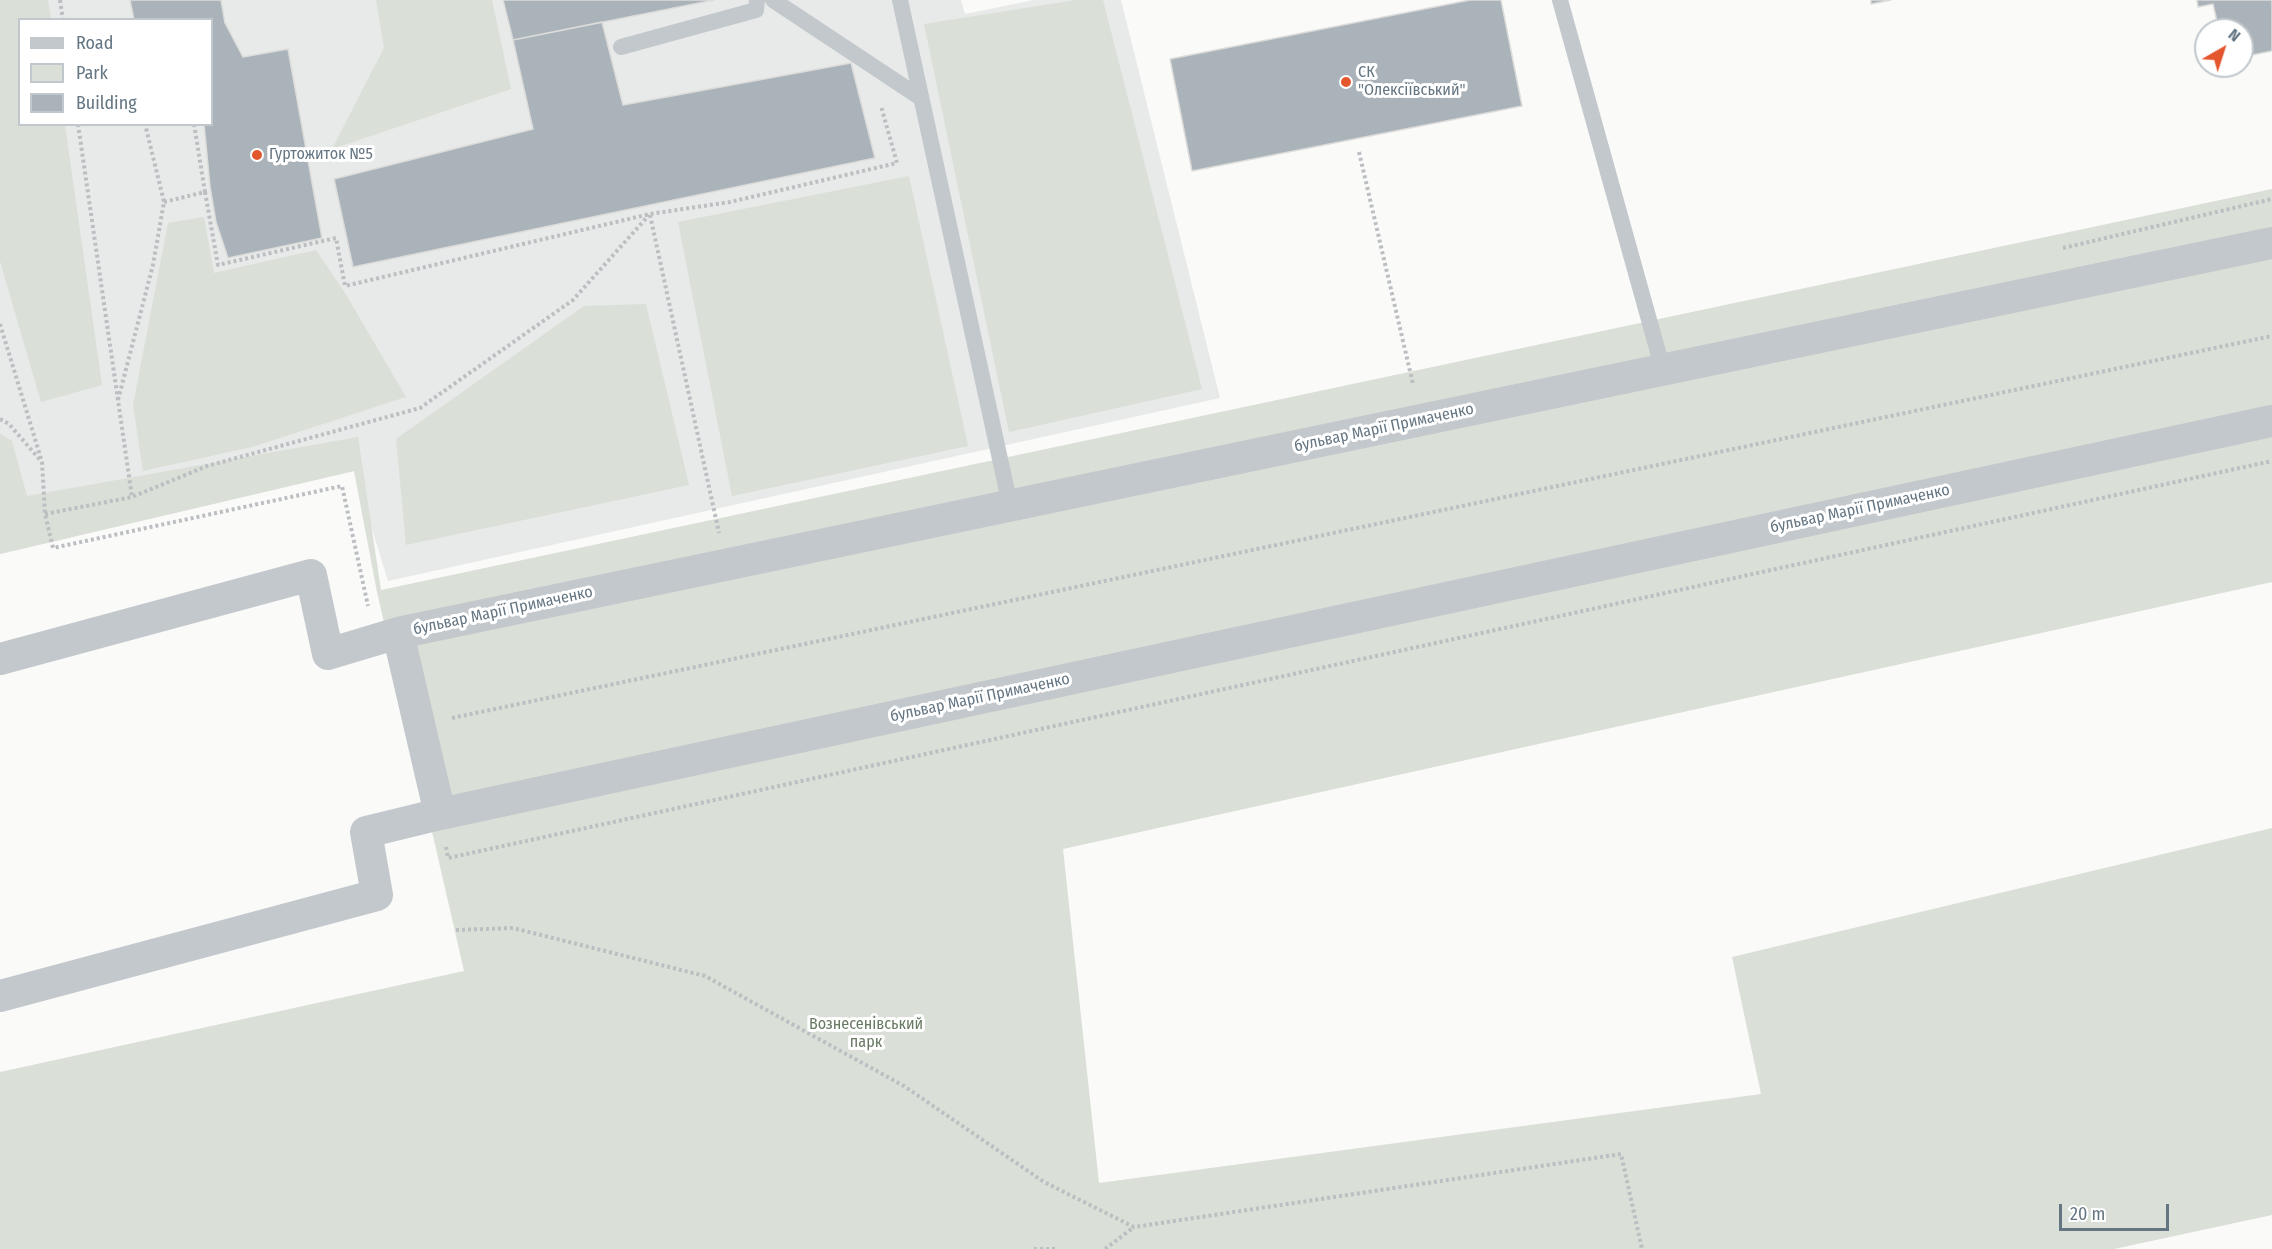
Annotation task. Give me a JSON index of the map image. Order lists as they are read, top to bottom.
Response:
{
  "streets": {
    "street": ["бульвар Марії Примаченко"]
  },
  "parks": ["Вознесенівський парк"],
  "places": ["СК \"Олексіївський\"", "Гуртожиток №5"],
  "legend": ["Road", "Park", "Building"],
  "scale_bar": "20 m",
  "north": "top right"
}
